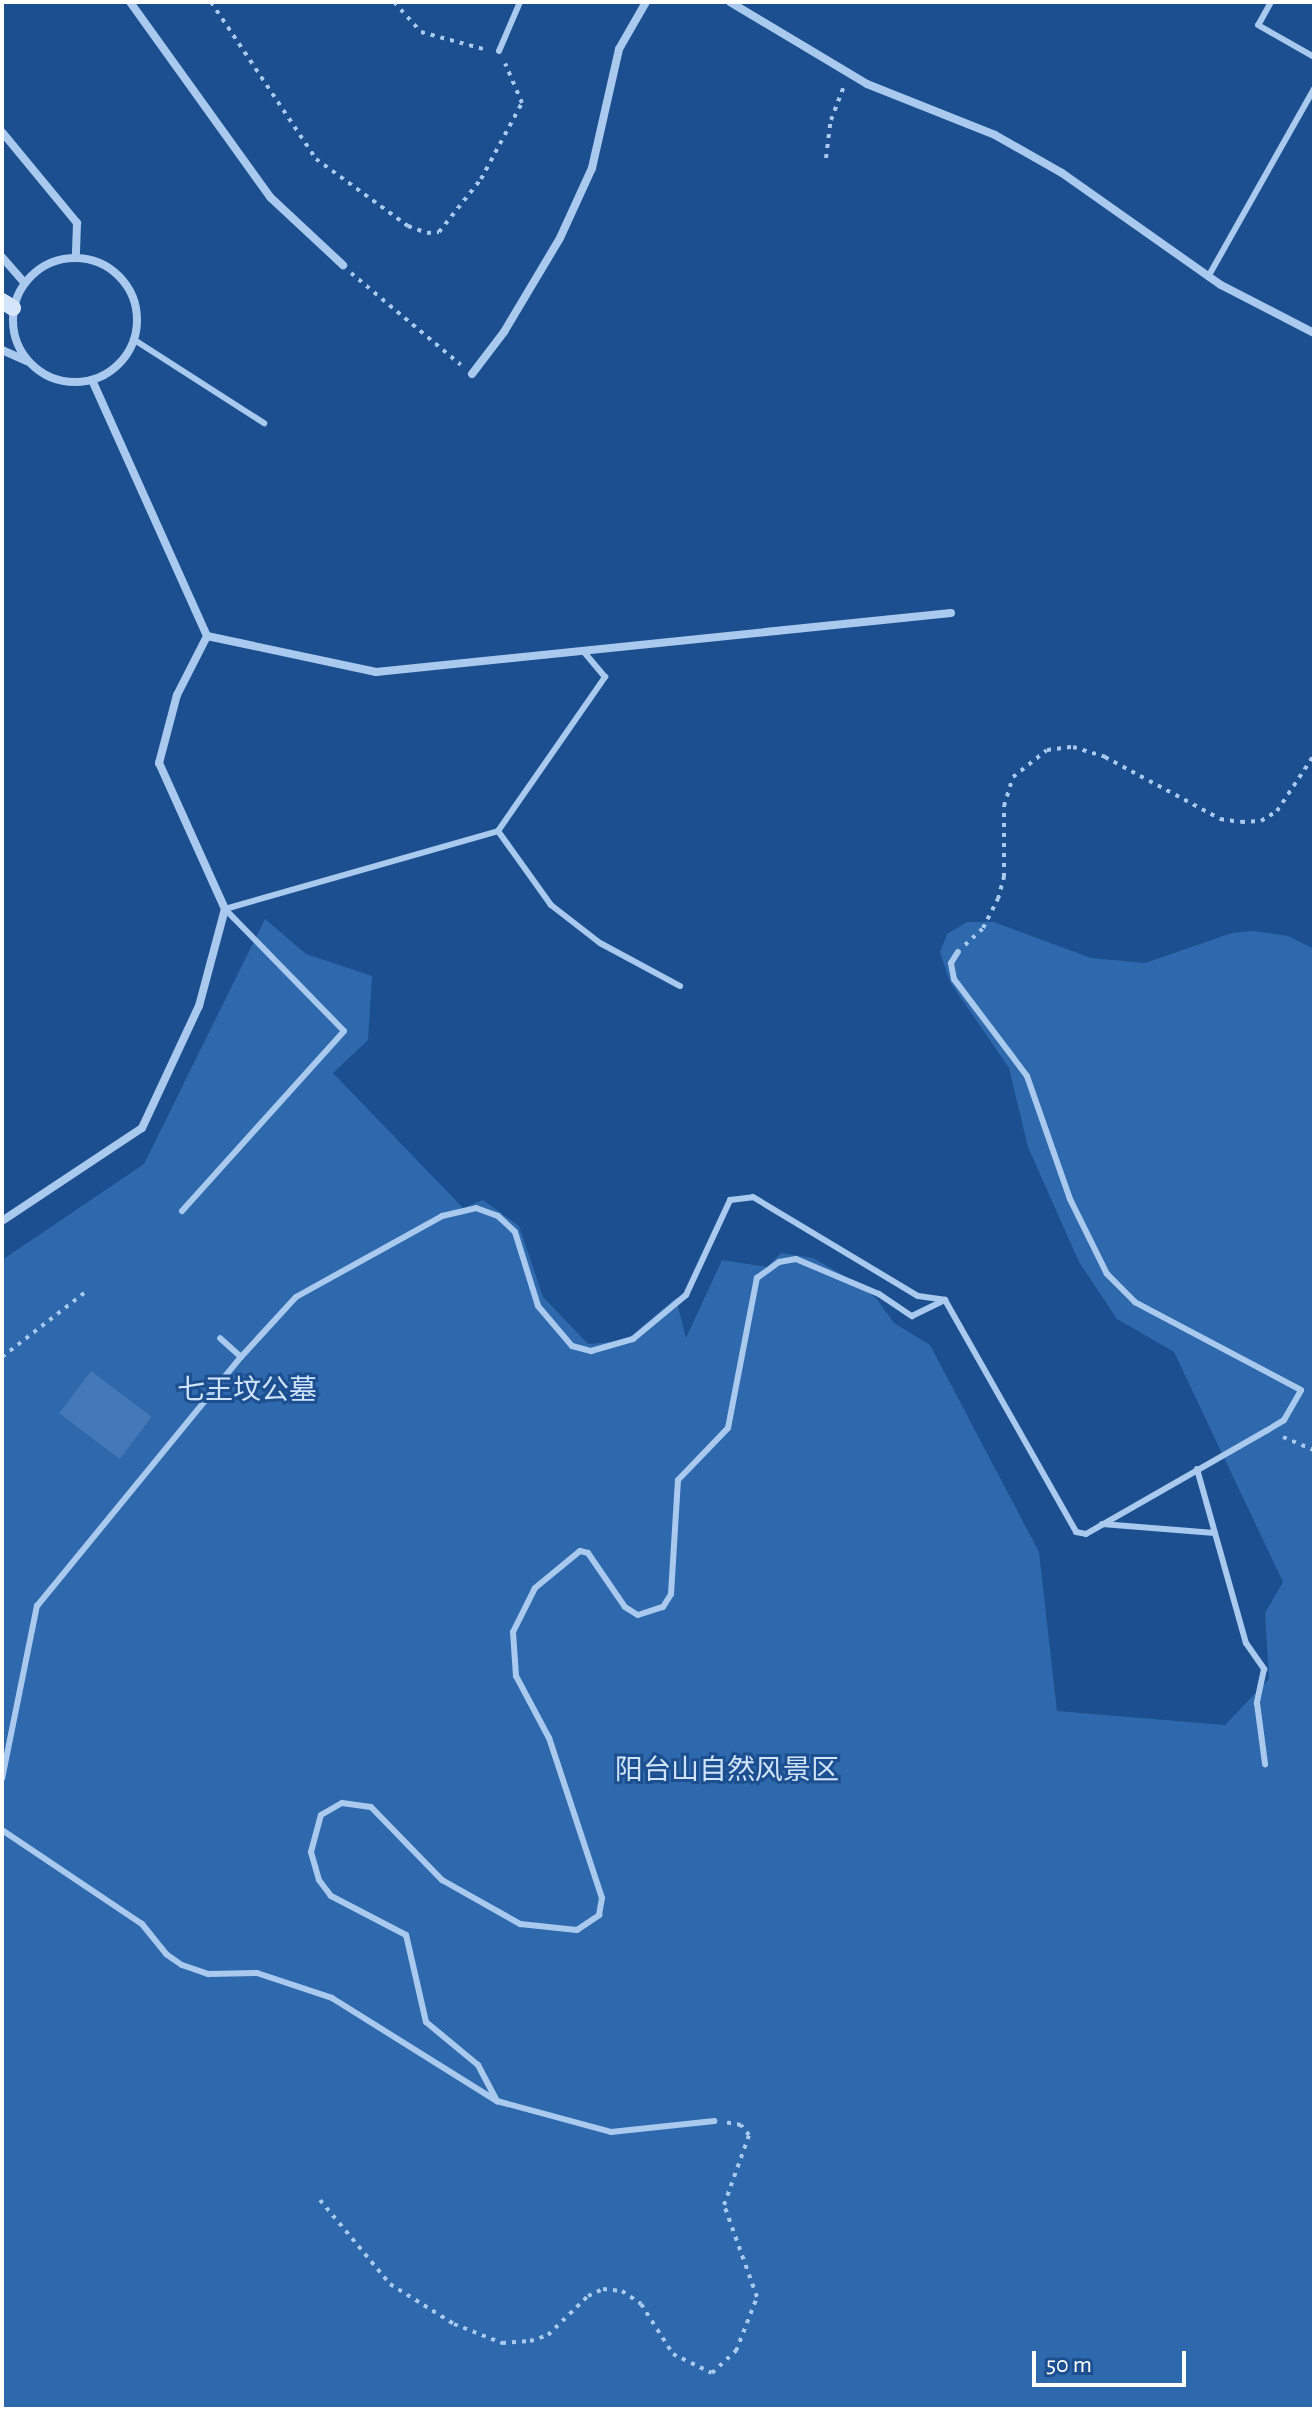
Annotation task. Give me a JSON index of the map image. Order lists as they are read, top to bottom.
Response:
{
  "parks": ["七王坟公墓", "阳台山自然风景区"],
  "scale_bar": "50 m"
}
